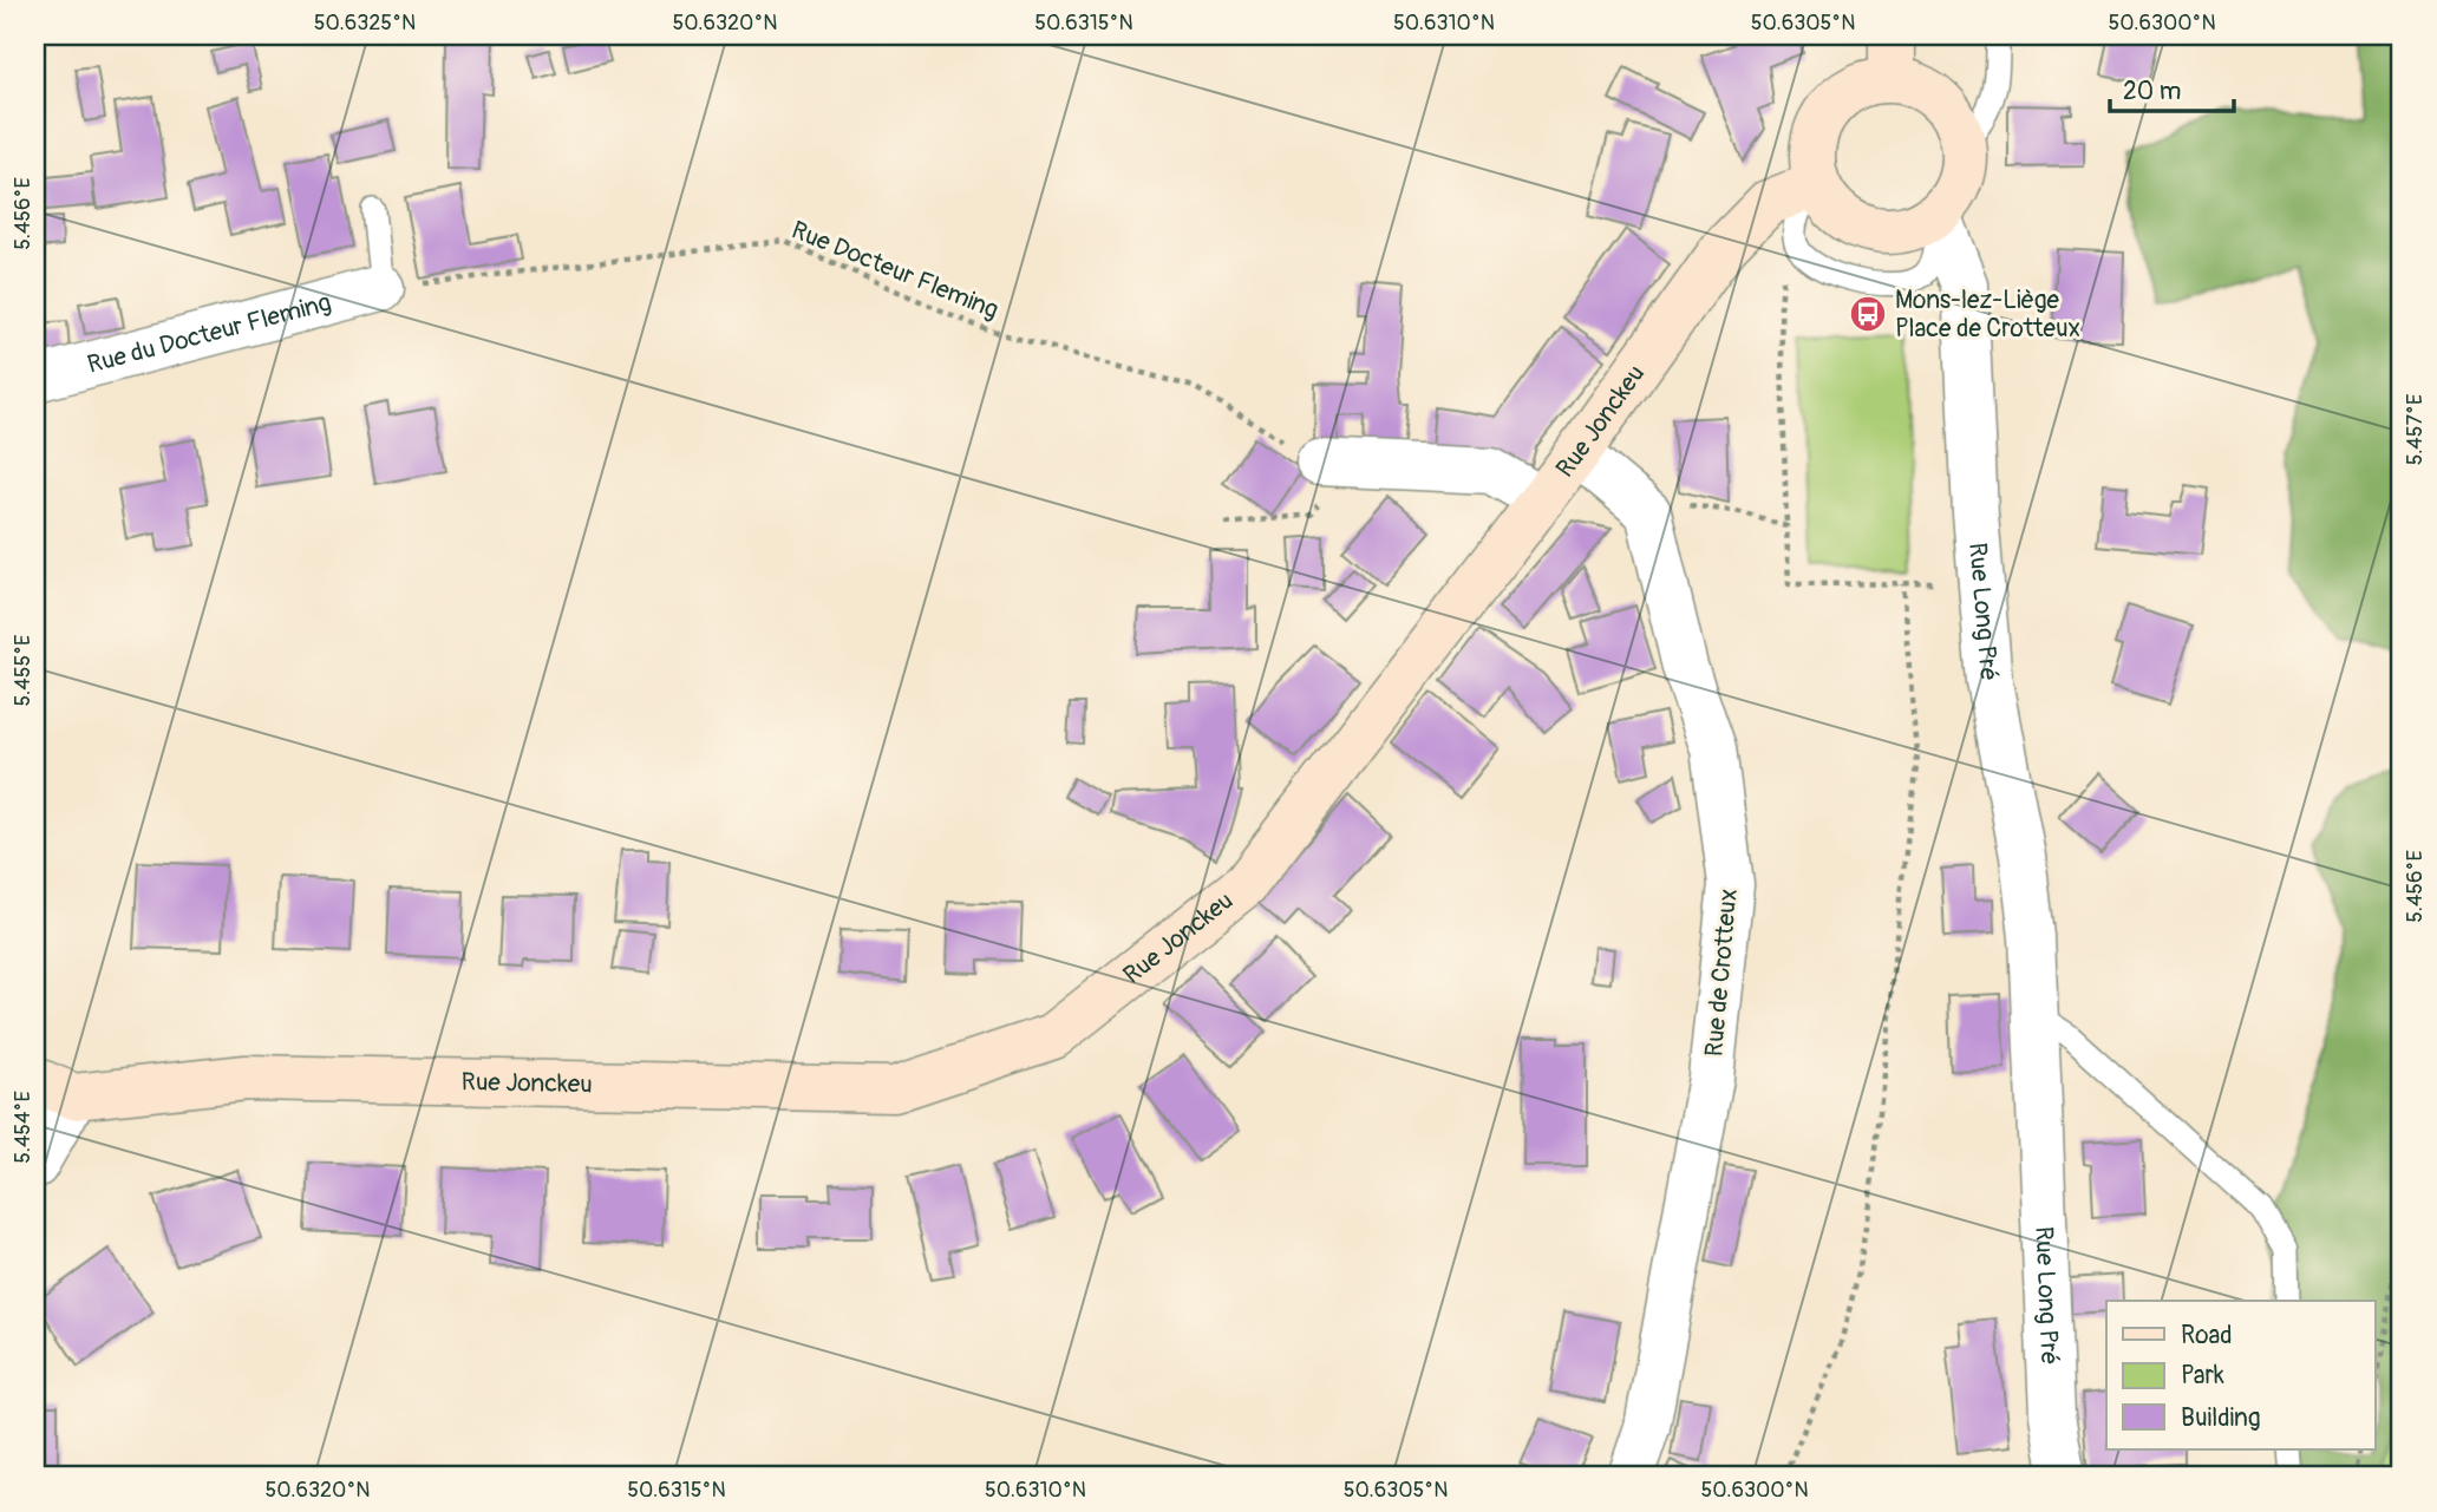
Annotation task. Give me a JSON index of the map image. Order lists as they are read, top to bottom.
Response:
{
  "streets": {
    "street": [
      "Rue du Docteur Fleming",
      "Rue Jonckeu",
      "Rue Long Pré",
      "Rue de Crotteux"
    ],
    "path": ["Rue Docteur Fleming"]
  },
  "crossings": [
    ["Rue Docteur Fleming", "Rue du Docteur Fleming"],
    ["Rue Jonckeu", "Rue Long Pré"]
  ],
  "places": {
    "bus stop": ["Mons-lez-Liège Place de Crotteux"]
  },
  "legend": ["Road", "Park", "Building"],
  "scale_bar": "20 m",
  "coordinates": [
    "50.6325°N",
    "50.6320°N",
    "50.6315°N",
    "50.6310°N",
    "50.6305°N",
    "50.6300°N",
    "5.456°E",
    "5.457°E",
    "5.455°E",
    "5.454°E"
  ]
}
